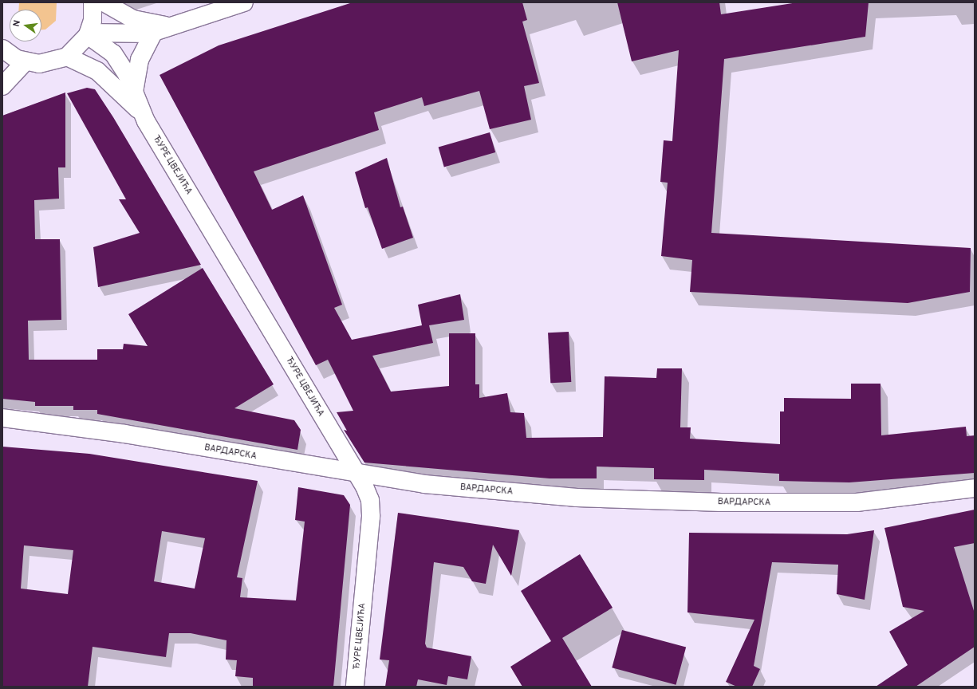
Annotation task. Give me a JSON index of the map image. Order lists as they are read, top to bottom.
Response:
{
  "streets": {
    "street": ["ЂУРЕ ЦВЕЈИЋА", "ВАРДАРСКА"]
  },
  "crossings": [
    ["ЂУРЕ ЦВЕЈИЋА", "ВАРДАРСКА"]
  ],
  "north": "left"
}
